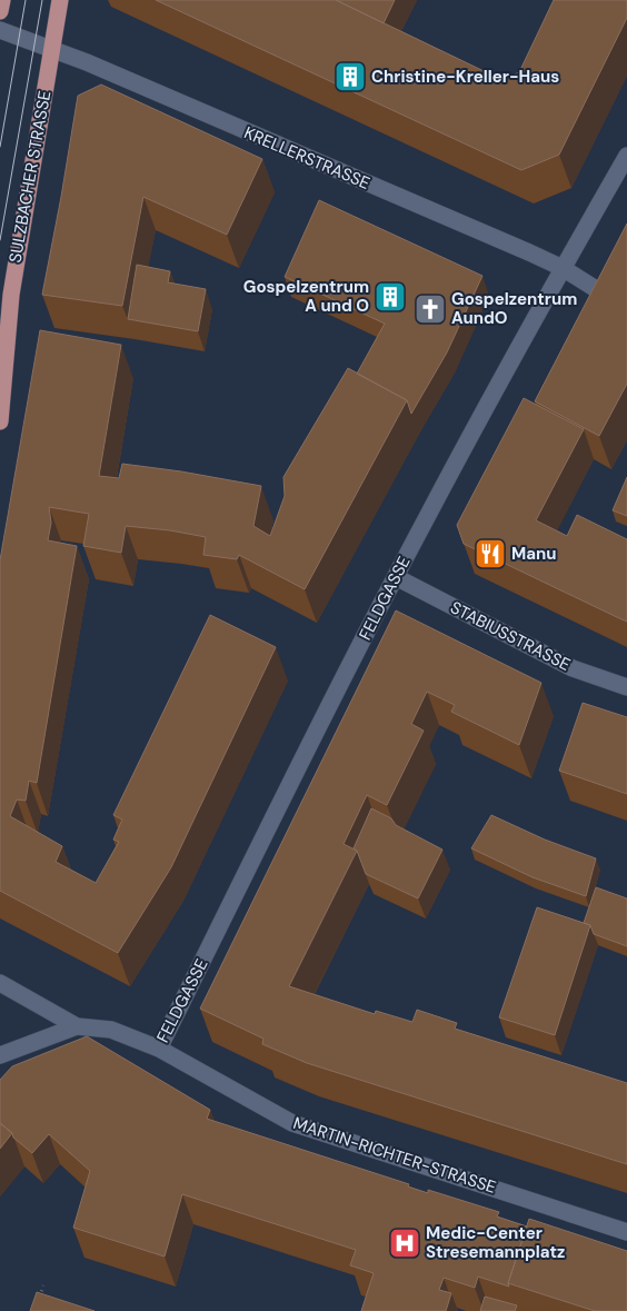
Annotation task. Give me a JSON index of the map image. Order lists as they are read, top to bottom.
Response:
{
  "streets": {
    "main road": ["SULZBACHER STRASSE"],
    "street": [
      "KRELLERSTRASSE",
      "FELDGASSE",
      "STABIUSSTRASSE",
      "MARTIN-RICHTER-STRASSE"
    ]
  },
  "crossings": [
    ["KRELLERSTRASSE", "SULZBACHER STRASSE"],
    ["KRELLERSTRASSE", "FELDGASSE"],
    ["FELDGASSE", "STABIUSSTRASSE"],
    ["FELDGASSE", "MARTIN-RICHTER-STRASSE"]
  ],
  "places": {
    "building": ["Christine-Kreller-Haus", "Gospelzentrum A und O"],
    "church": ["Gospelzentrum AundO"],
    "restaurant": ["Manu"],
    "hospital": ["Medic-Center Stresemannplatz"]
  }
}
